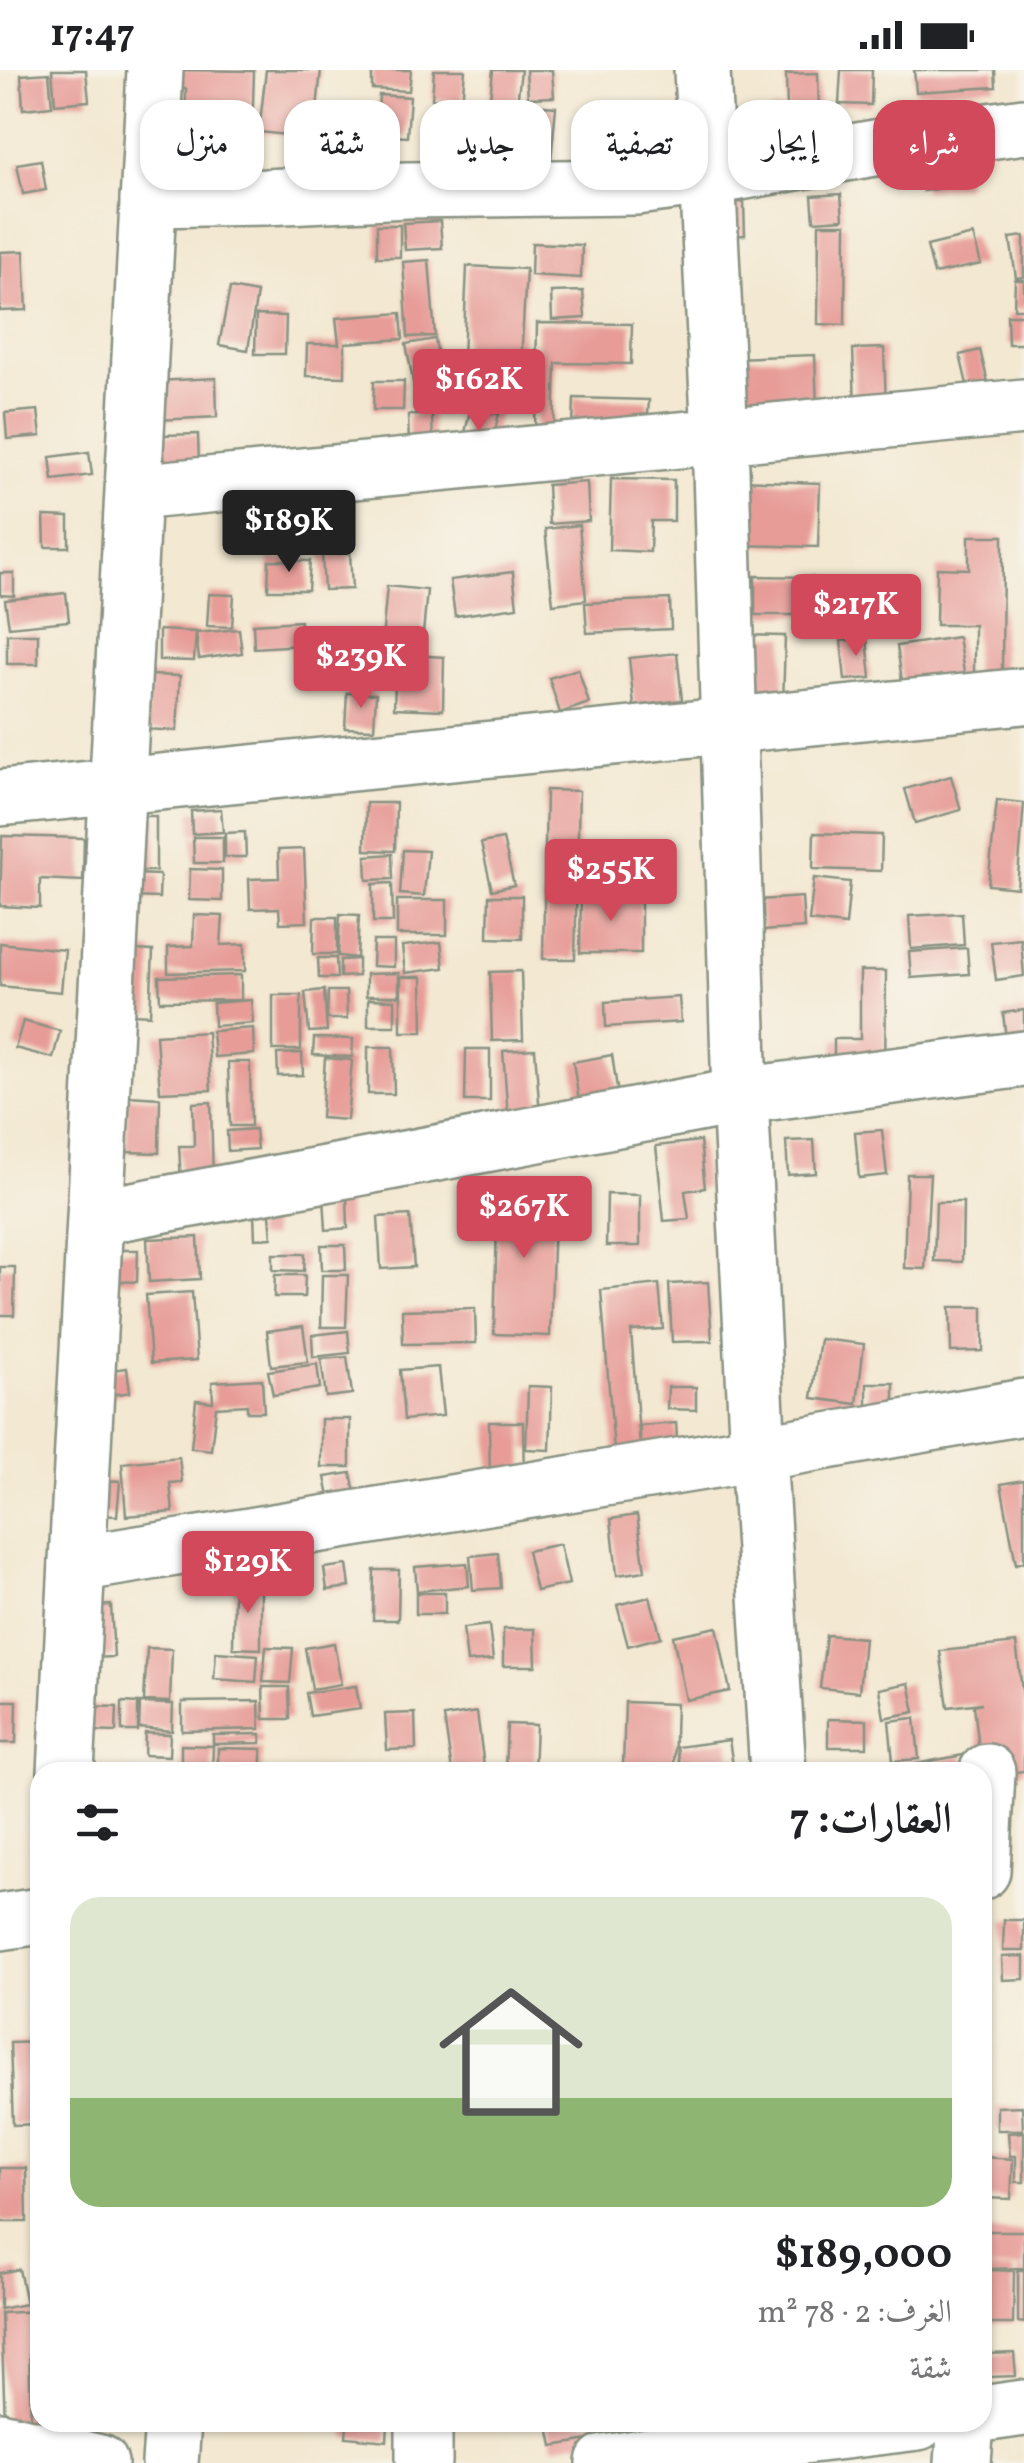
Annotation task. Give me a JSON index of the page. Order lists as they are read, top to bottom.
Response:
{
  "page": {
    "status": "17:47",
    "chip": [
      "شراء",
      "إيجار",
      "تصفية",
      "جديد",
      "شقة",
      "منزل"
    ],
    "price": [
      "$162K",
      "$189K",
      "$217K",
      "$239K",
      "$255K",
      "$267K",
      "$129K"
    ],
    "heading": "العقارات: 7",
    "list": [
      {
        "name": "$189,000",
        "note": "الغرف: 2 · 78 m² · شقة"
      }
    ]
  }
}
